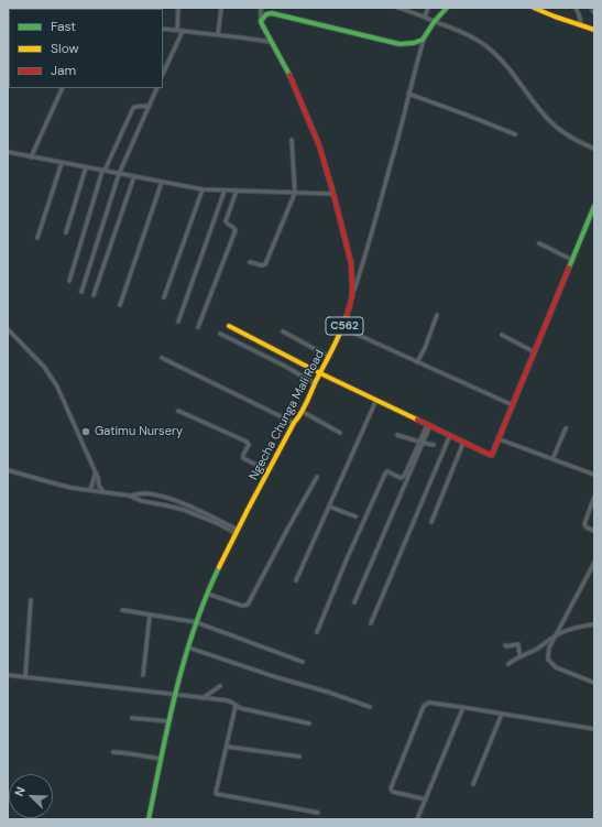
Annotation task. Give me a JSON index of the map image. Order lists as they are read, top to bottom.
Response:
{
  "streets": {
    "main road": ["C562", "Ngecha Chunga Mali Road"]
  },
  "places": ["Gatimu Nursery"],
  "legend": ["Fast", "Slow", "Jam"],
  "north": "top left"
}
